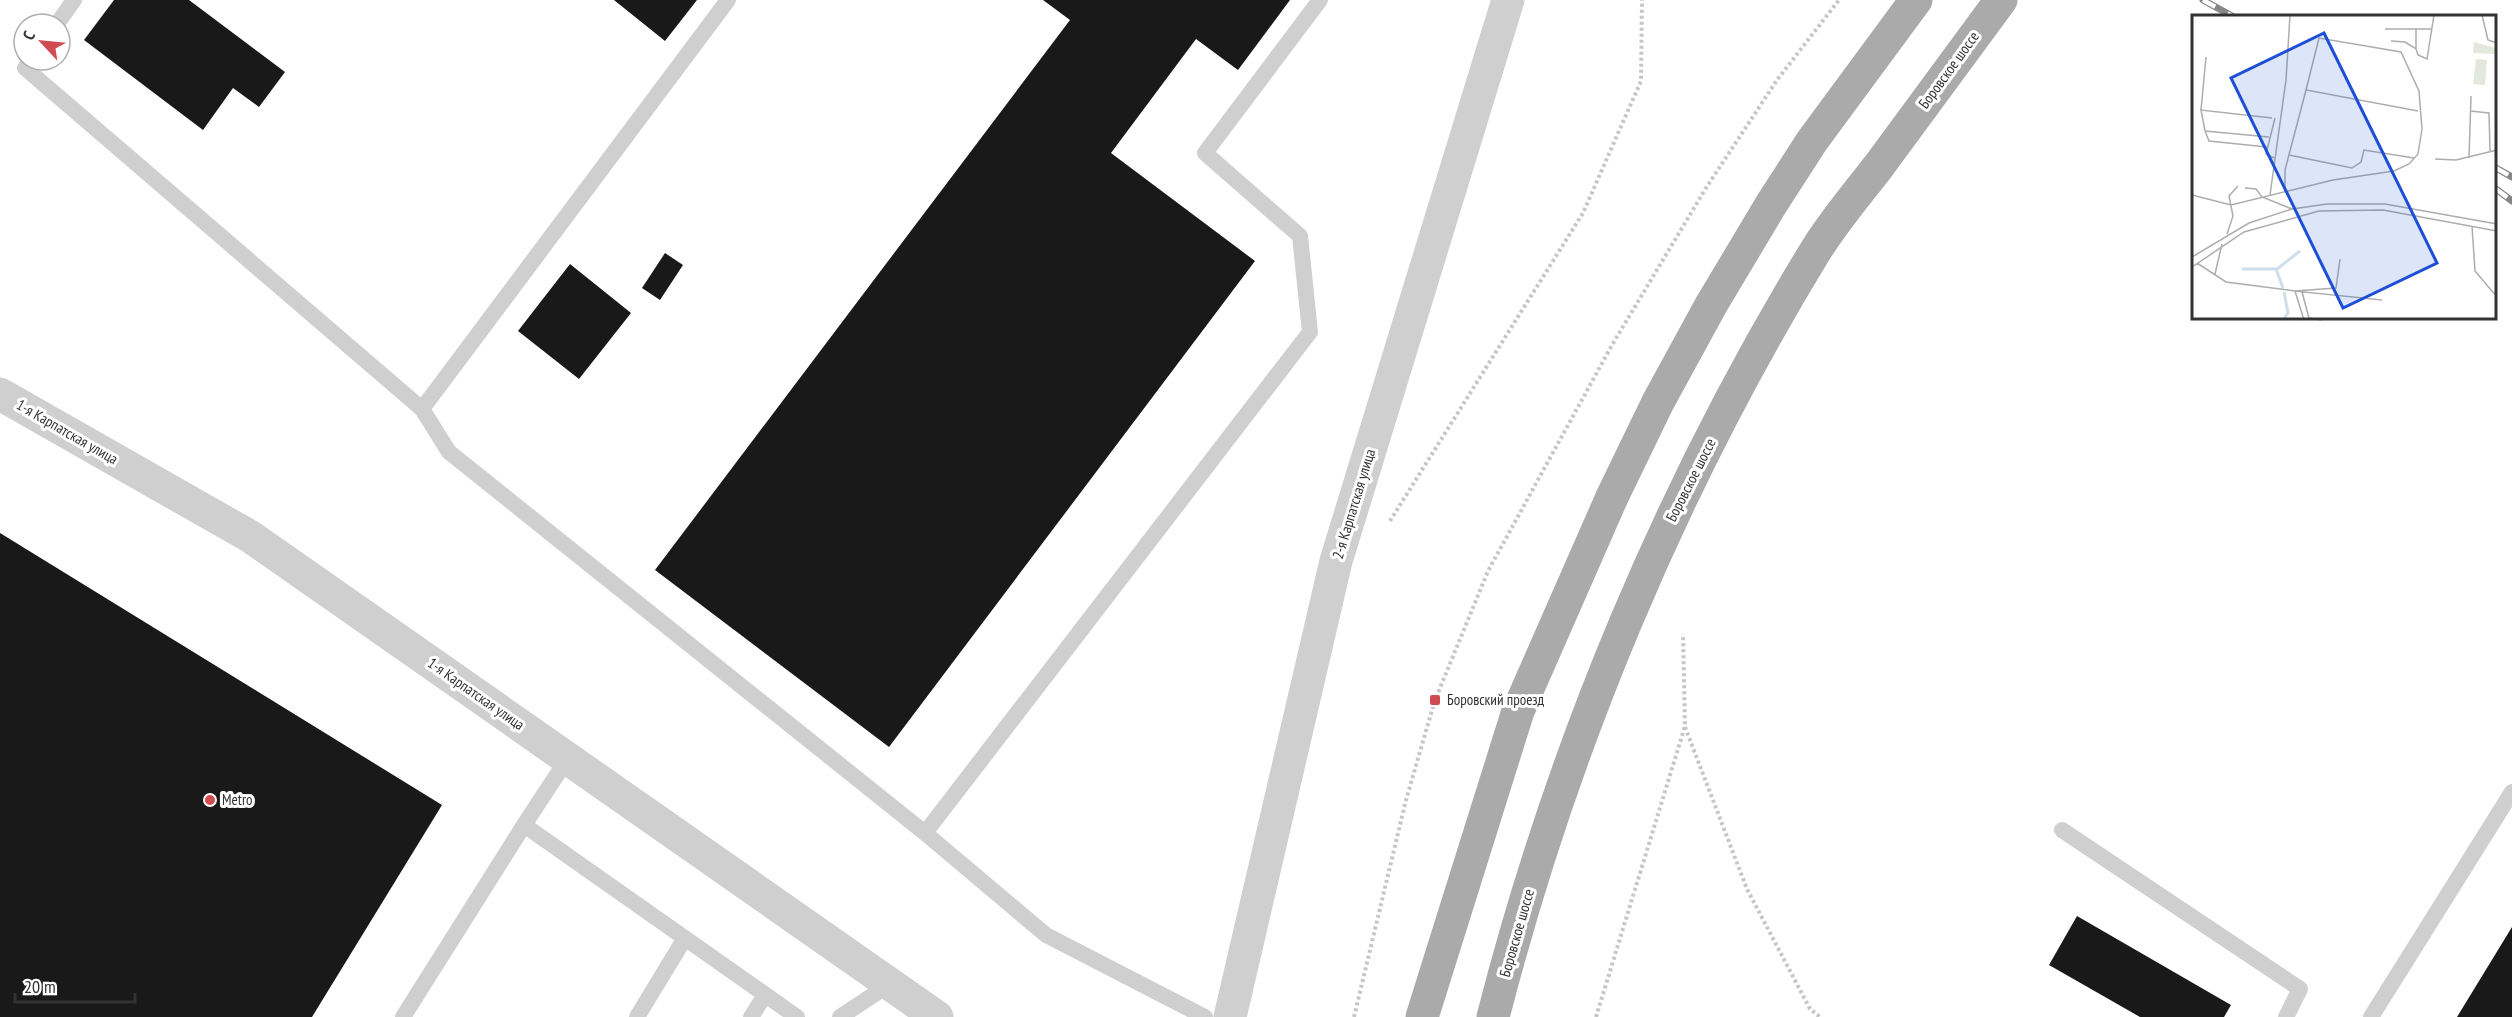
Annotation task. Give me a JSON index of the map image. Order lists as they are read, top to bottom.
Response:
{
  "streets": {
    "main road": ["Боровское шоссе"],
    "street": ["1-я Карпатская улица", "2-я Карпатская улица"]
  },
  "places": {
    "transit": ["Боровский проезд"],
    "other": ["Metro"]
  },
  "scale_bar": "20 m",
  "north": "top left"
}
